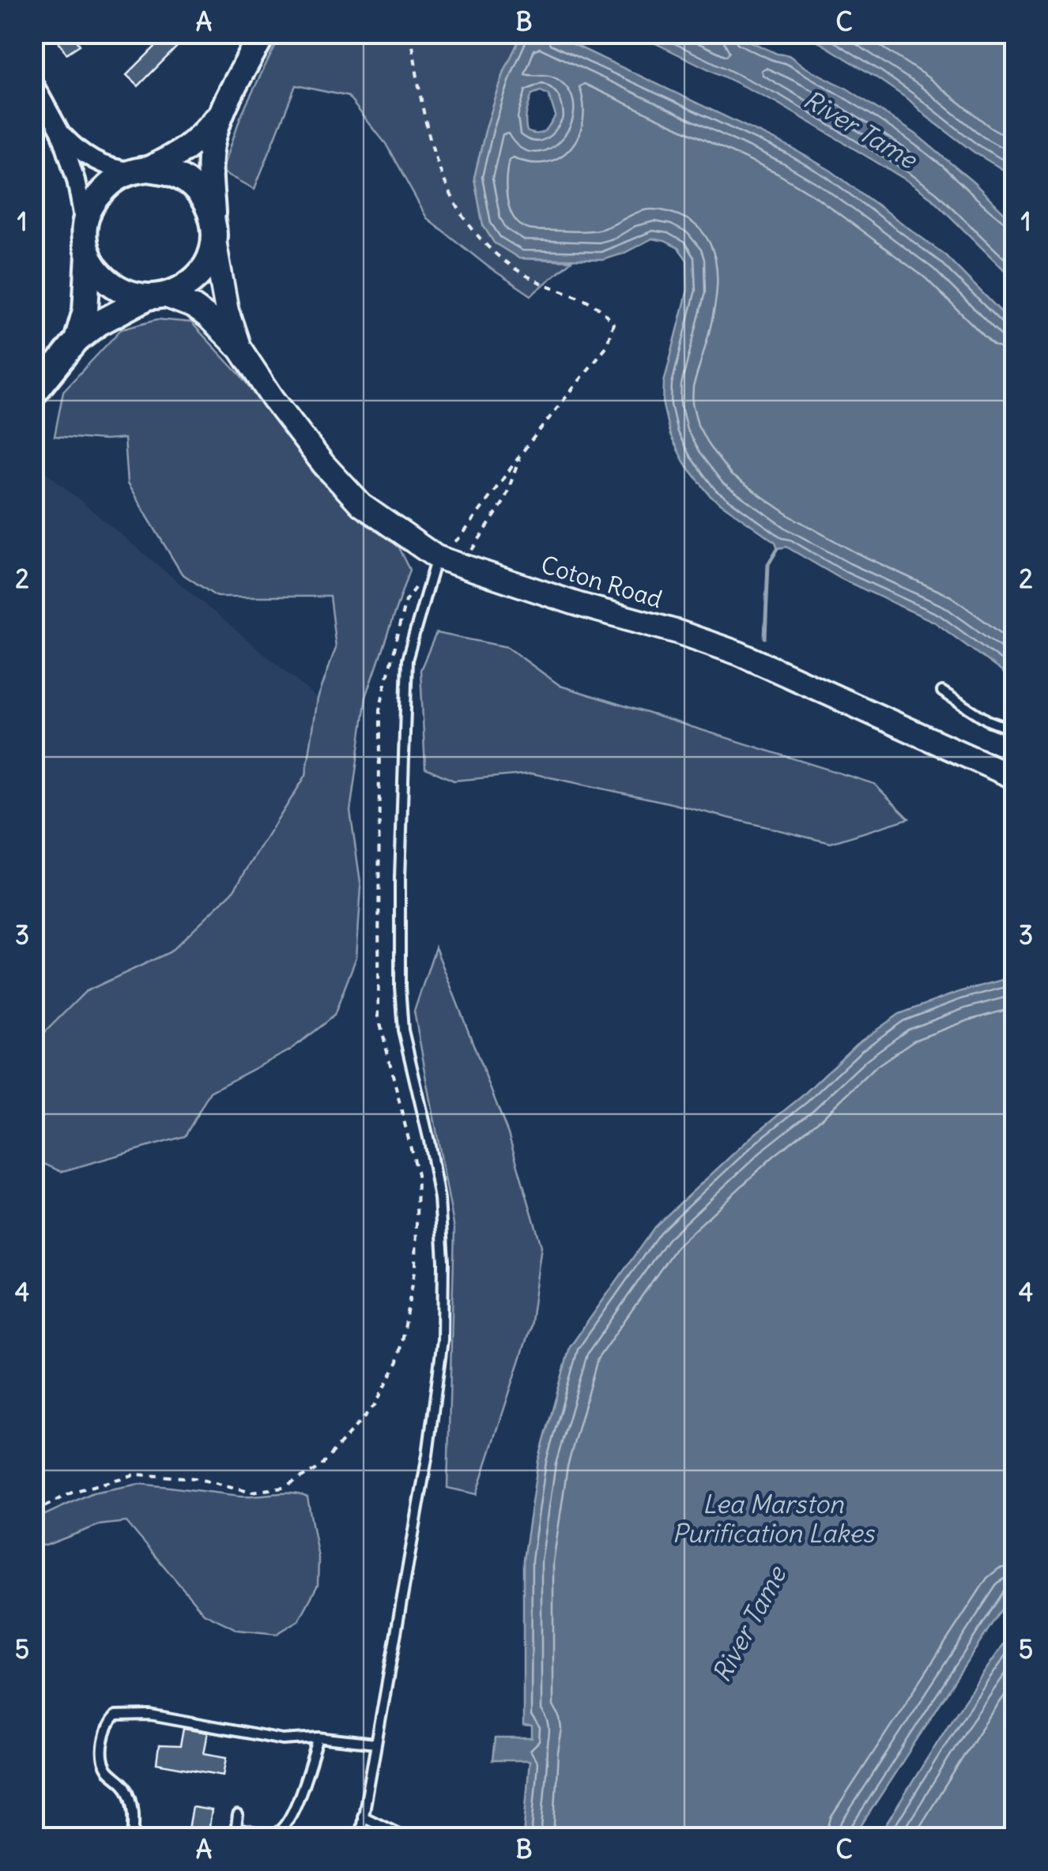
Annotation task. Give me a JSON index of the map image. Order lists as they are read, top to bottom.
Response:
{
  "streets": {
    "street": ["Coton Road"]
  },
  "water": ["River Tame", "Lea Marston Purification Lakes"],
  "grid": {
    "columns": ["A", "B", "C"],
    "rows": [
      "1",
      "2",
      "3",
      "4",
      "5"
    ]
  }
}
